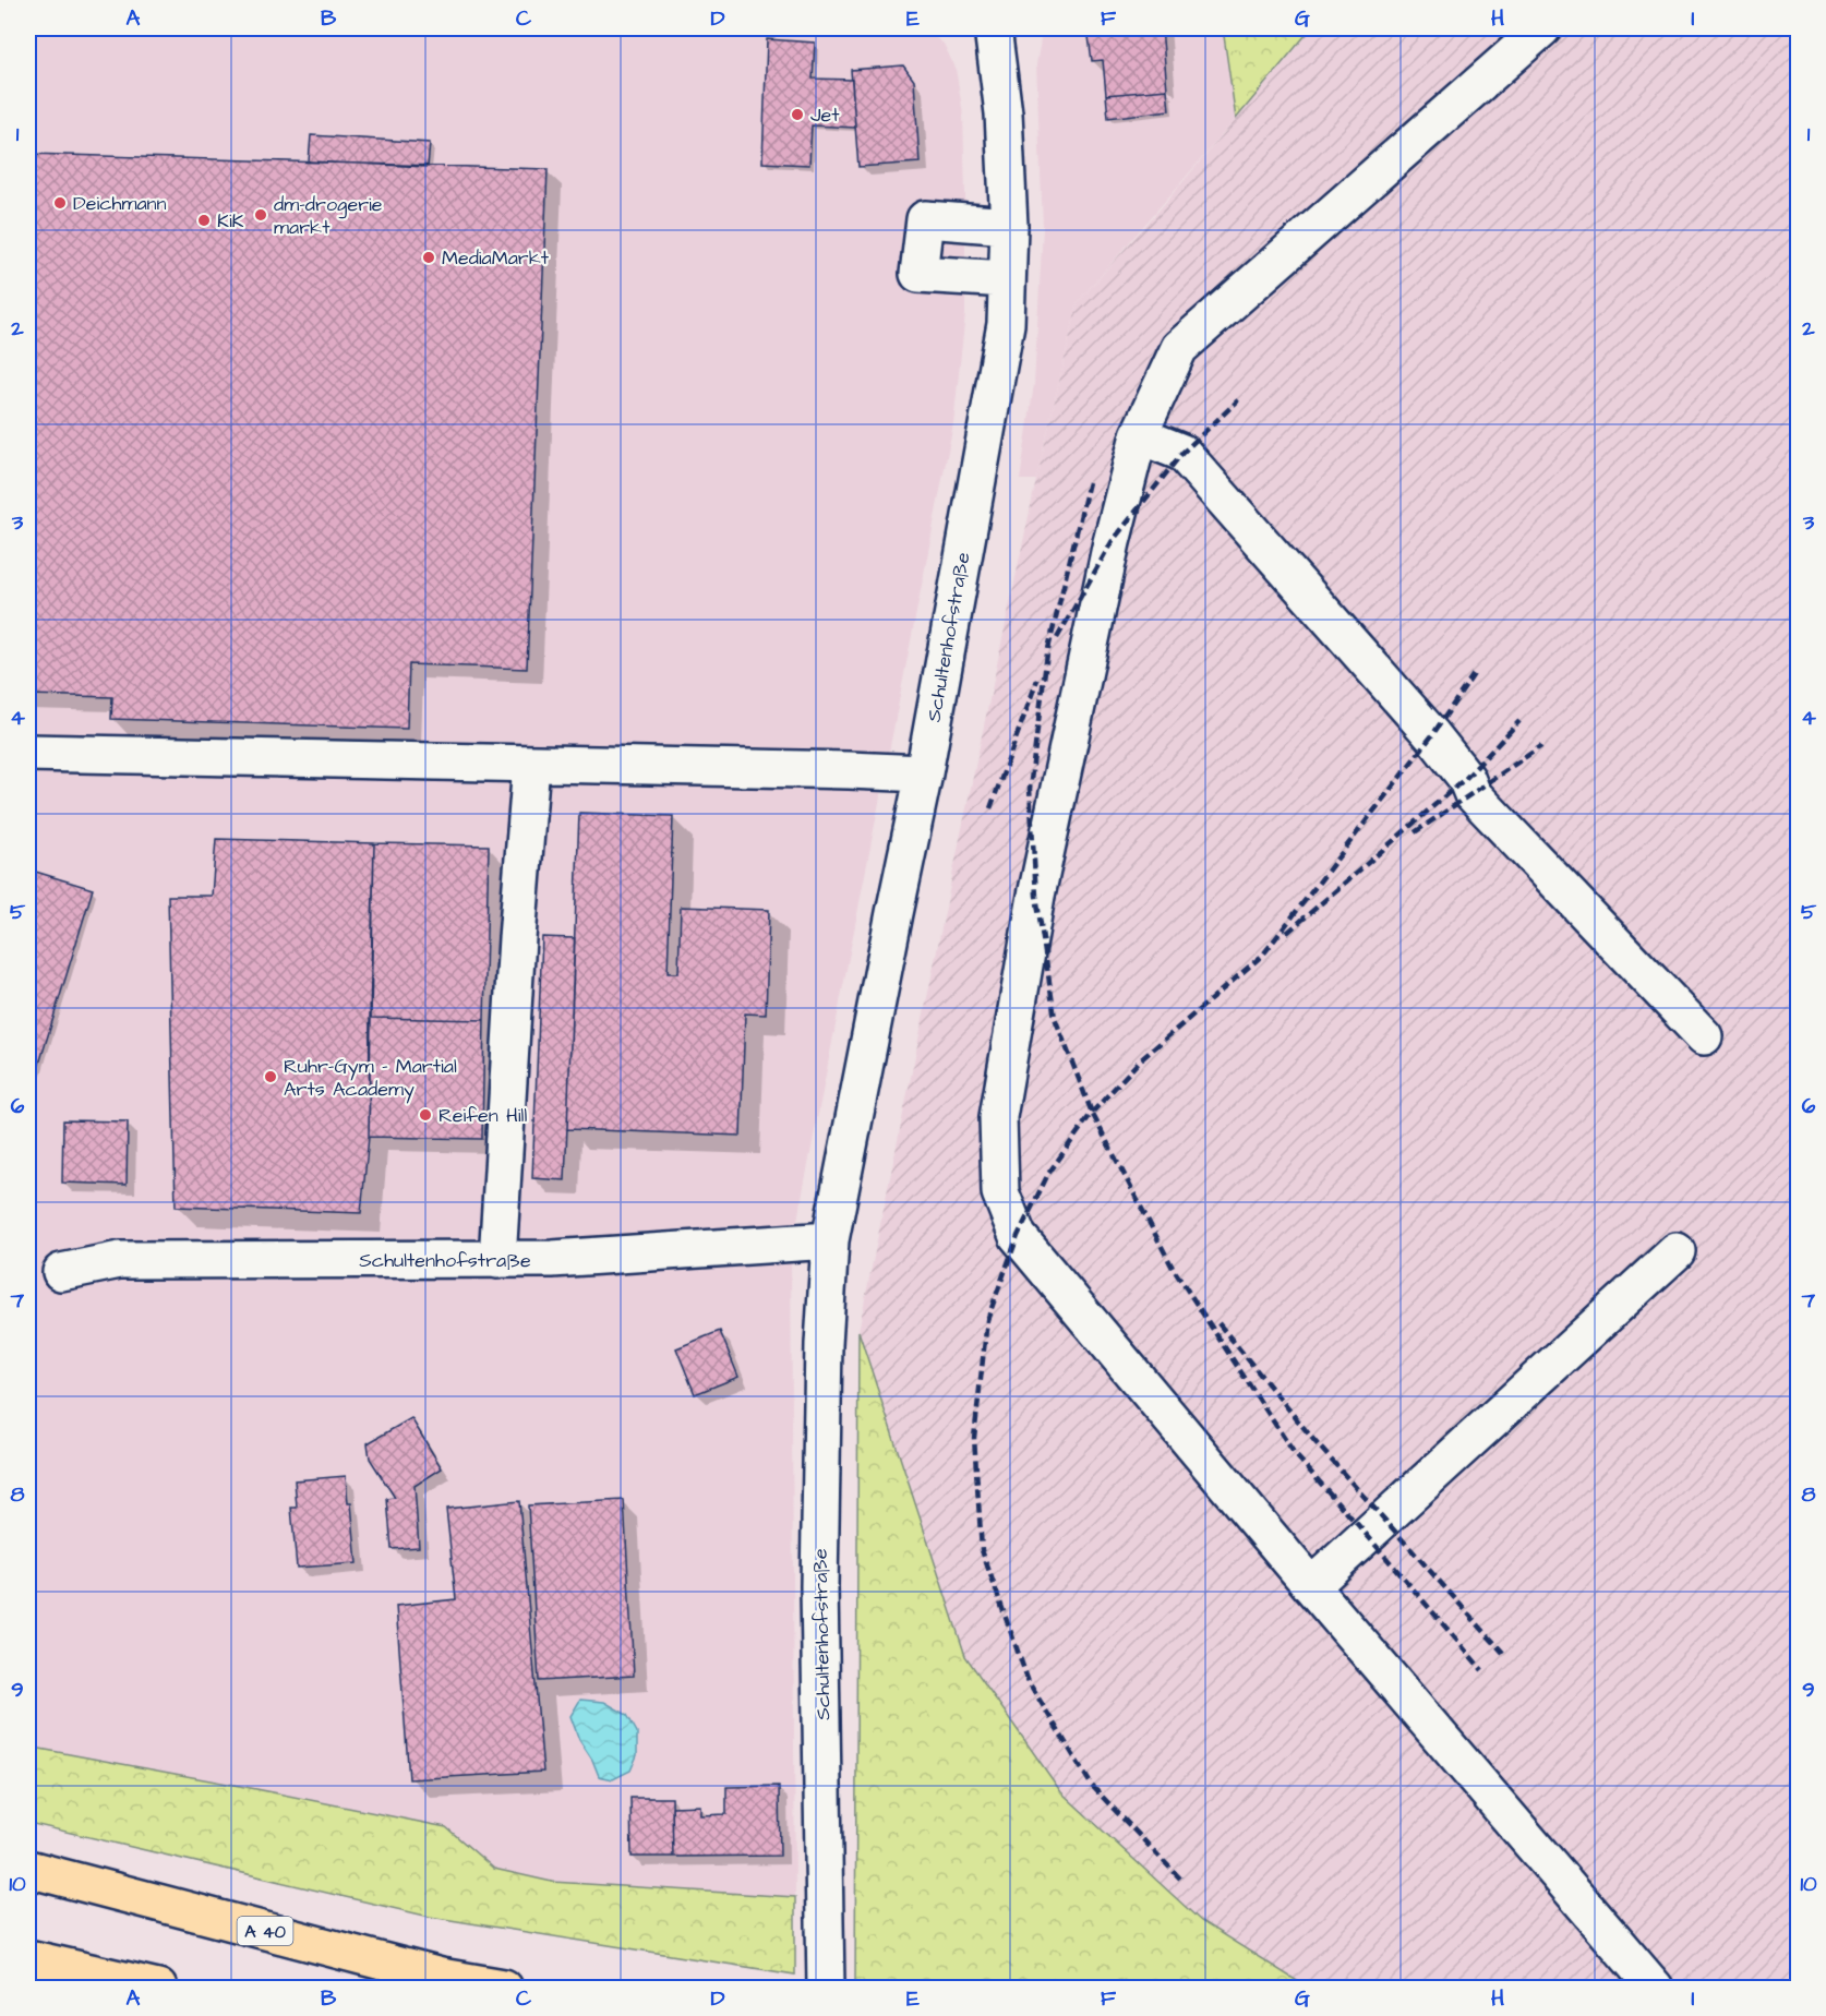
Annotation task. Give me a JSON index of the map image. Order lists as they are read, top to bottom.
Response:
{
  "streets": {
    "highway": ["A 40"],
    "street": ["Schultenhofstraße"]
  },
  "places": [
    "Jet",
    "Deichmann",
    "dm-drogerie markt",
    "KiK",
    "MediaMarkt",
    "Ruhr-Gym – Martial Arts Academy",
    "Reifen Hill"
  ],
  "grid": {
    "columns": [
      "A",
      "B",
      "C",
      "D",
      "E",
      "F",
      "G",
      "H",
      "I"
    ],
    "rows": [
      "1",
      "2",
      "3",
      "4",
      "5",
      "6",
      "7",
      "8",
      "9",
      "10"
    ]
  }
}
